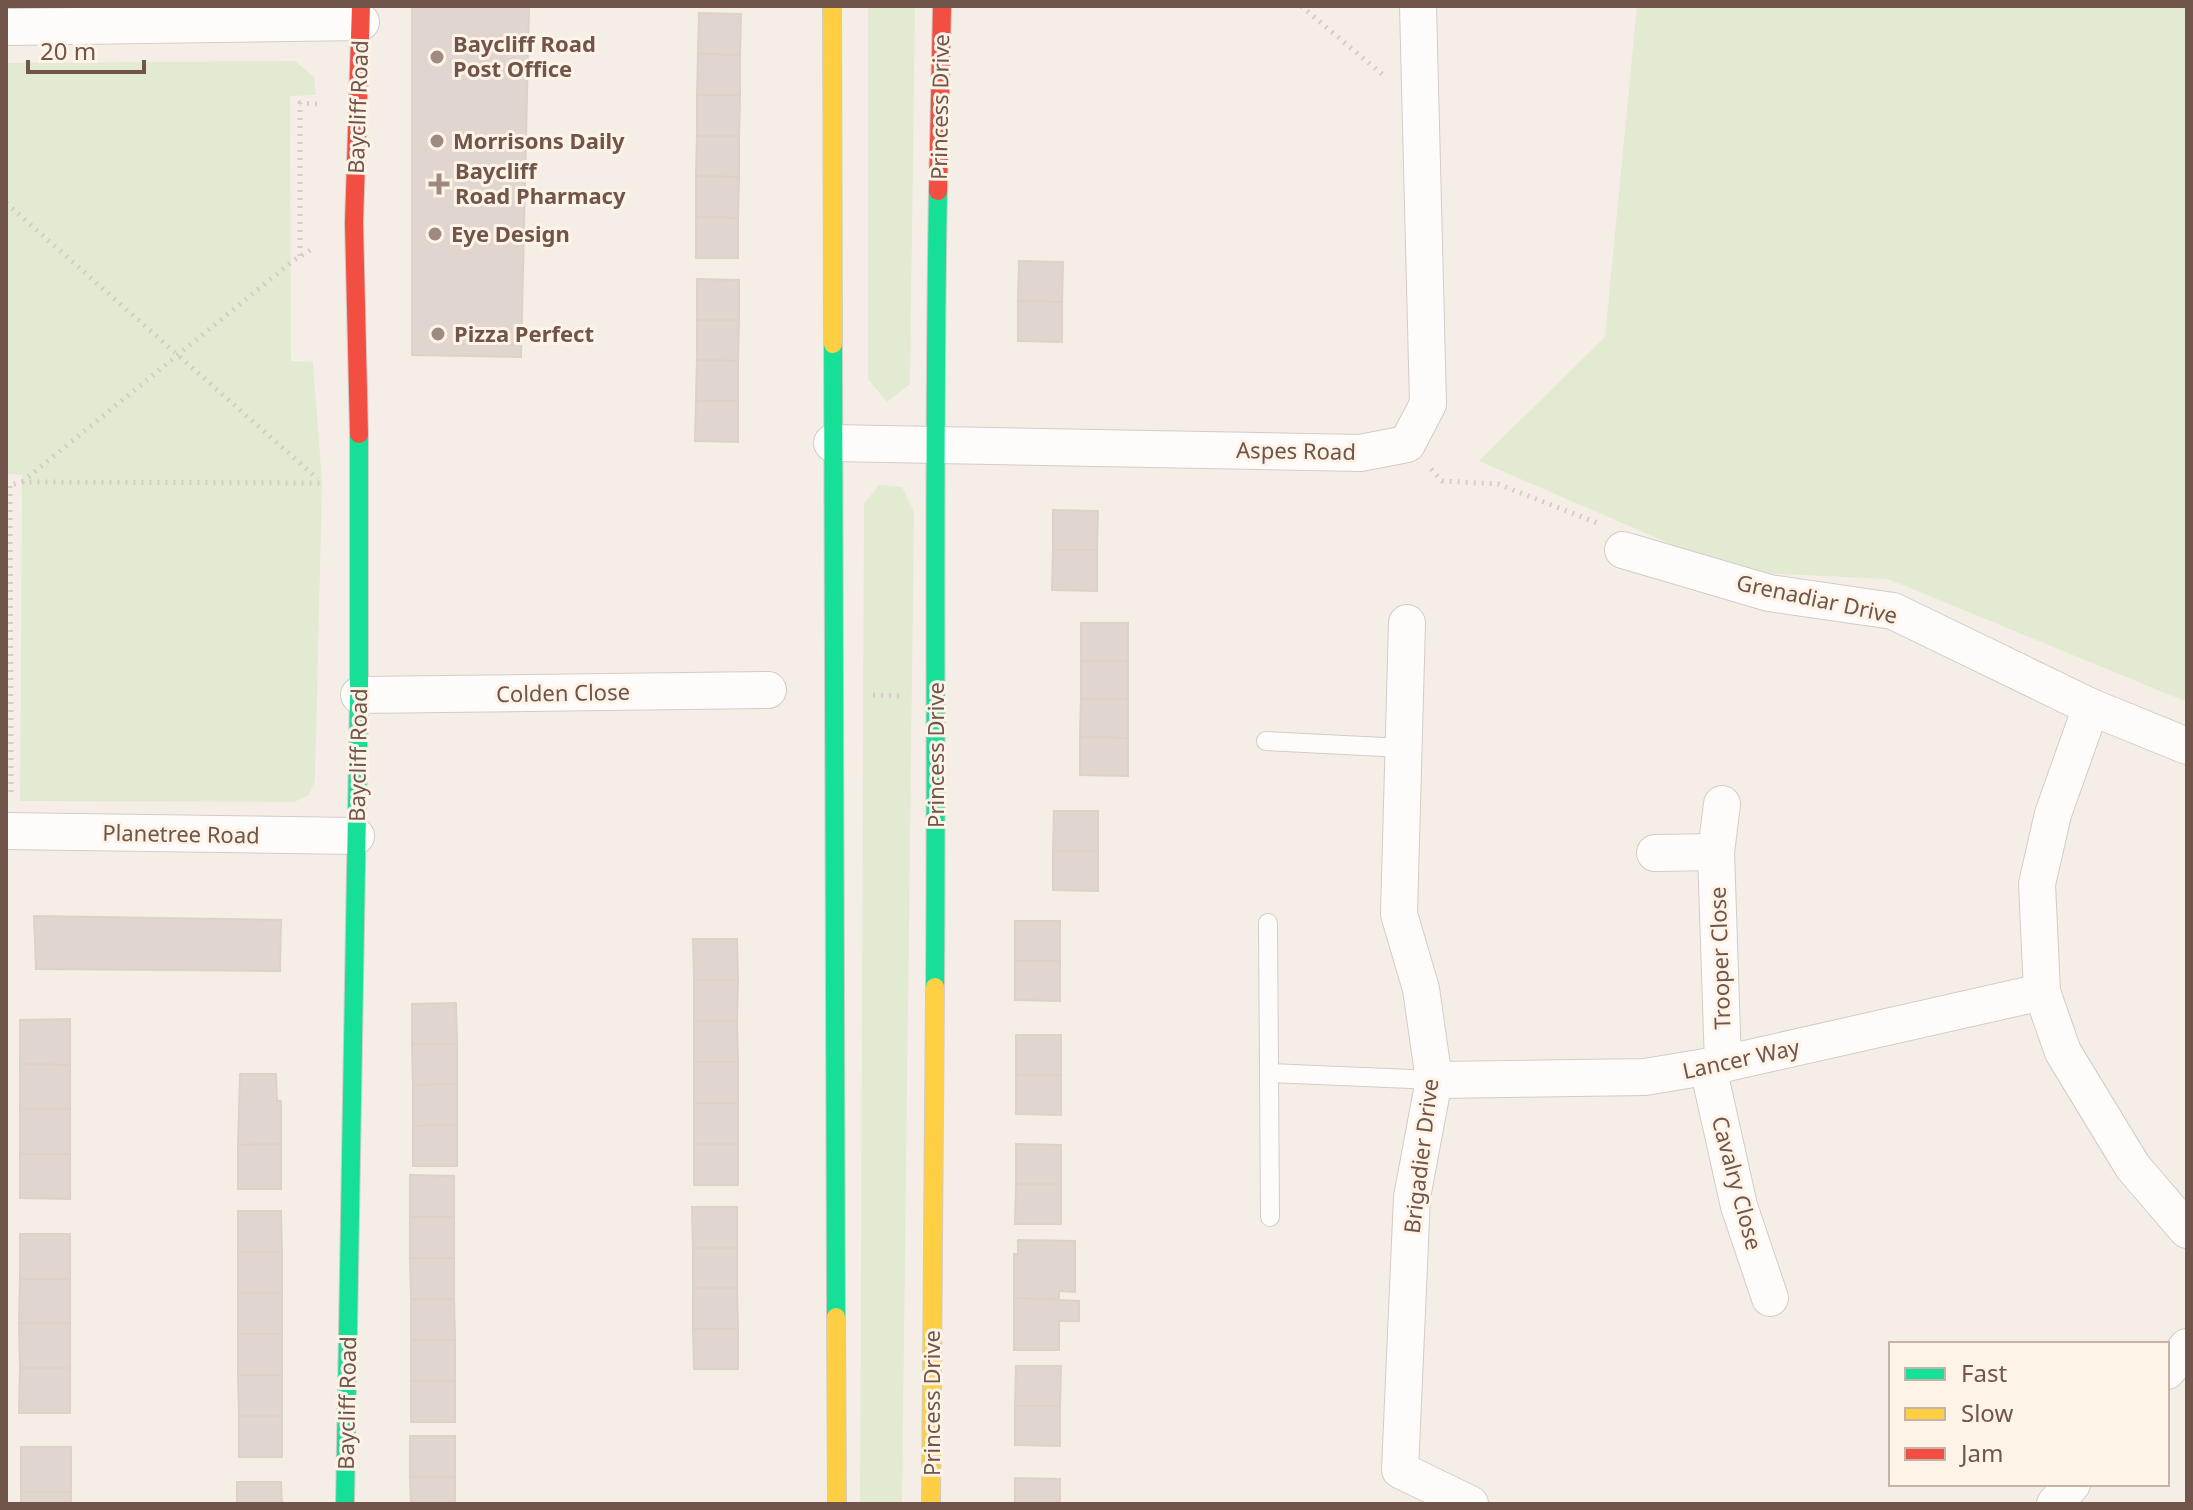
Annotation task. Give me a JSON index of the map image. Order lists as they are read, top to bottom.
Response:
{
  "streets": {
    "street": [
      "Baycliff Road",
      "Princess Drive",
      "Aspes Road",
      "Grenadiar Drive",
      "Colden Close",
      "Planetree Road",
      "Trooper Close",
      "Lancer Way",
      "Brigadier Drive",
      "Cavalry Close"
    ]
  },
  "crossings": [
    ["Baycliff Road", "Colden Close"],
    ["Baycliff Road", "Planetree Road"],
    ["Princess Drive", "Aspes Road"],
    ["Trooper Close", "Lancer Way"],
    ["Trooper Close", "Cavalry Close"],
    ["Lancer Way", "Brigadier Drive"],
    ["Lancer Way", "Cavalry Close"]
  ],
  "places": {
    "other": [
      "Baycliff Road Post Office",
      "Morrisons Daily",
      "Eye Design",
      "Pizza Perfect"
    ],
    "health": ["Baycliff Road Pharmacy"]
  },
  "legend": ["Fast", "Slow", "Jam"],
  "scale_bar": "20 m"
}
